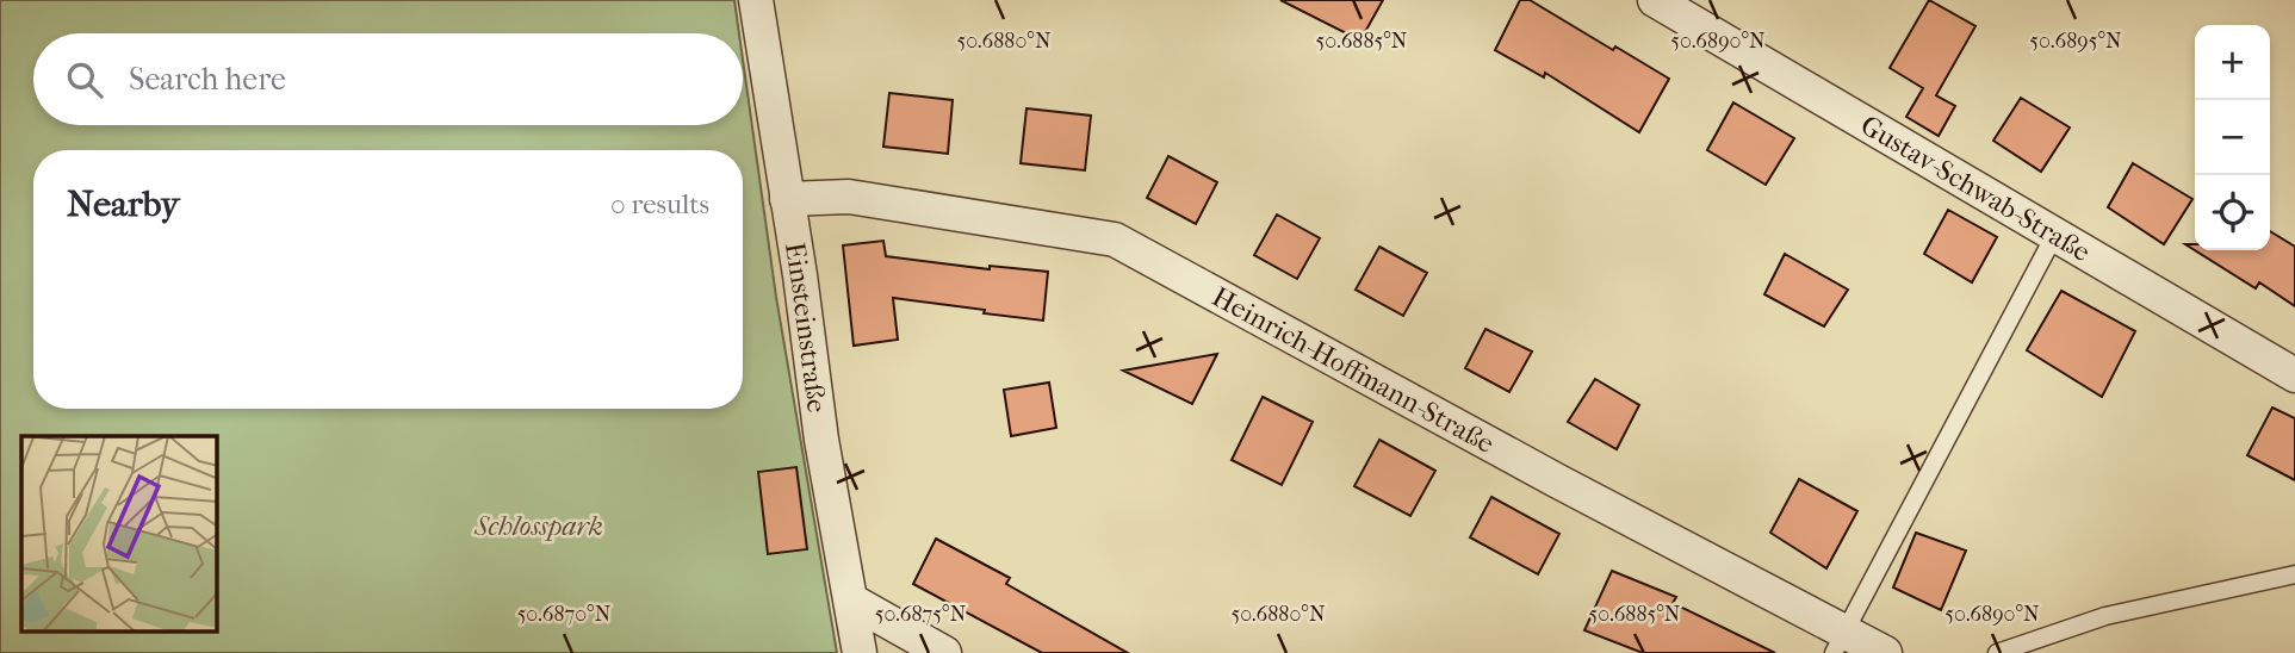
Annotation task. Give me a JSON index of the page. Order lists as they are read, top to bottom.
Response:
{
  "streets": {
    "street": ["Gustav-Schwab-Straße", "Einsteinstraße", "Heinrich-Hoffmann-Straße"]
  },
  "crossings": [
    ["Einsteinstraße", "Heinrich-Hoffmann-Straße"]
  ],
  "parks": ["Schlosspark"],
  "page": {
    "map_buttons": ["+", "−"],
    "search": "Search here",
    "heading": ["Nearby", "0 results"]
  },
  "coordinates": [
    "50.6880°N",
    "50.6885°N",
    "50.6890°N",
    "50.6895°N",
    "50.6870°N",
    "50.6875°N"
  ]
}
